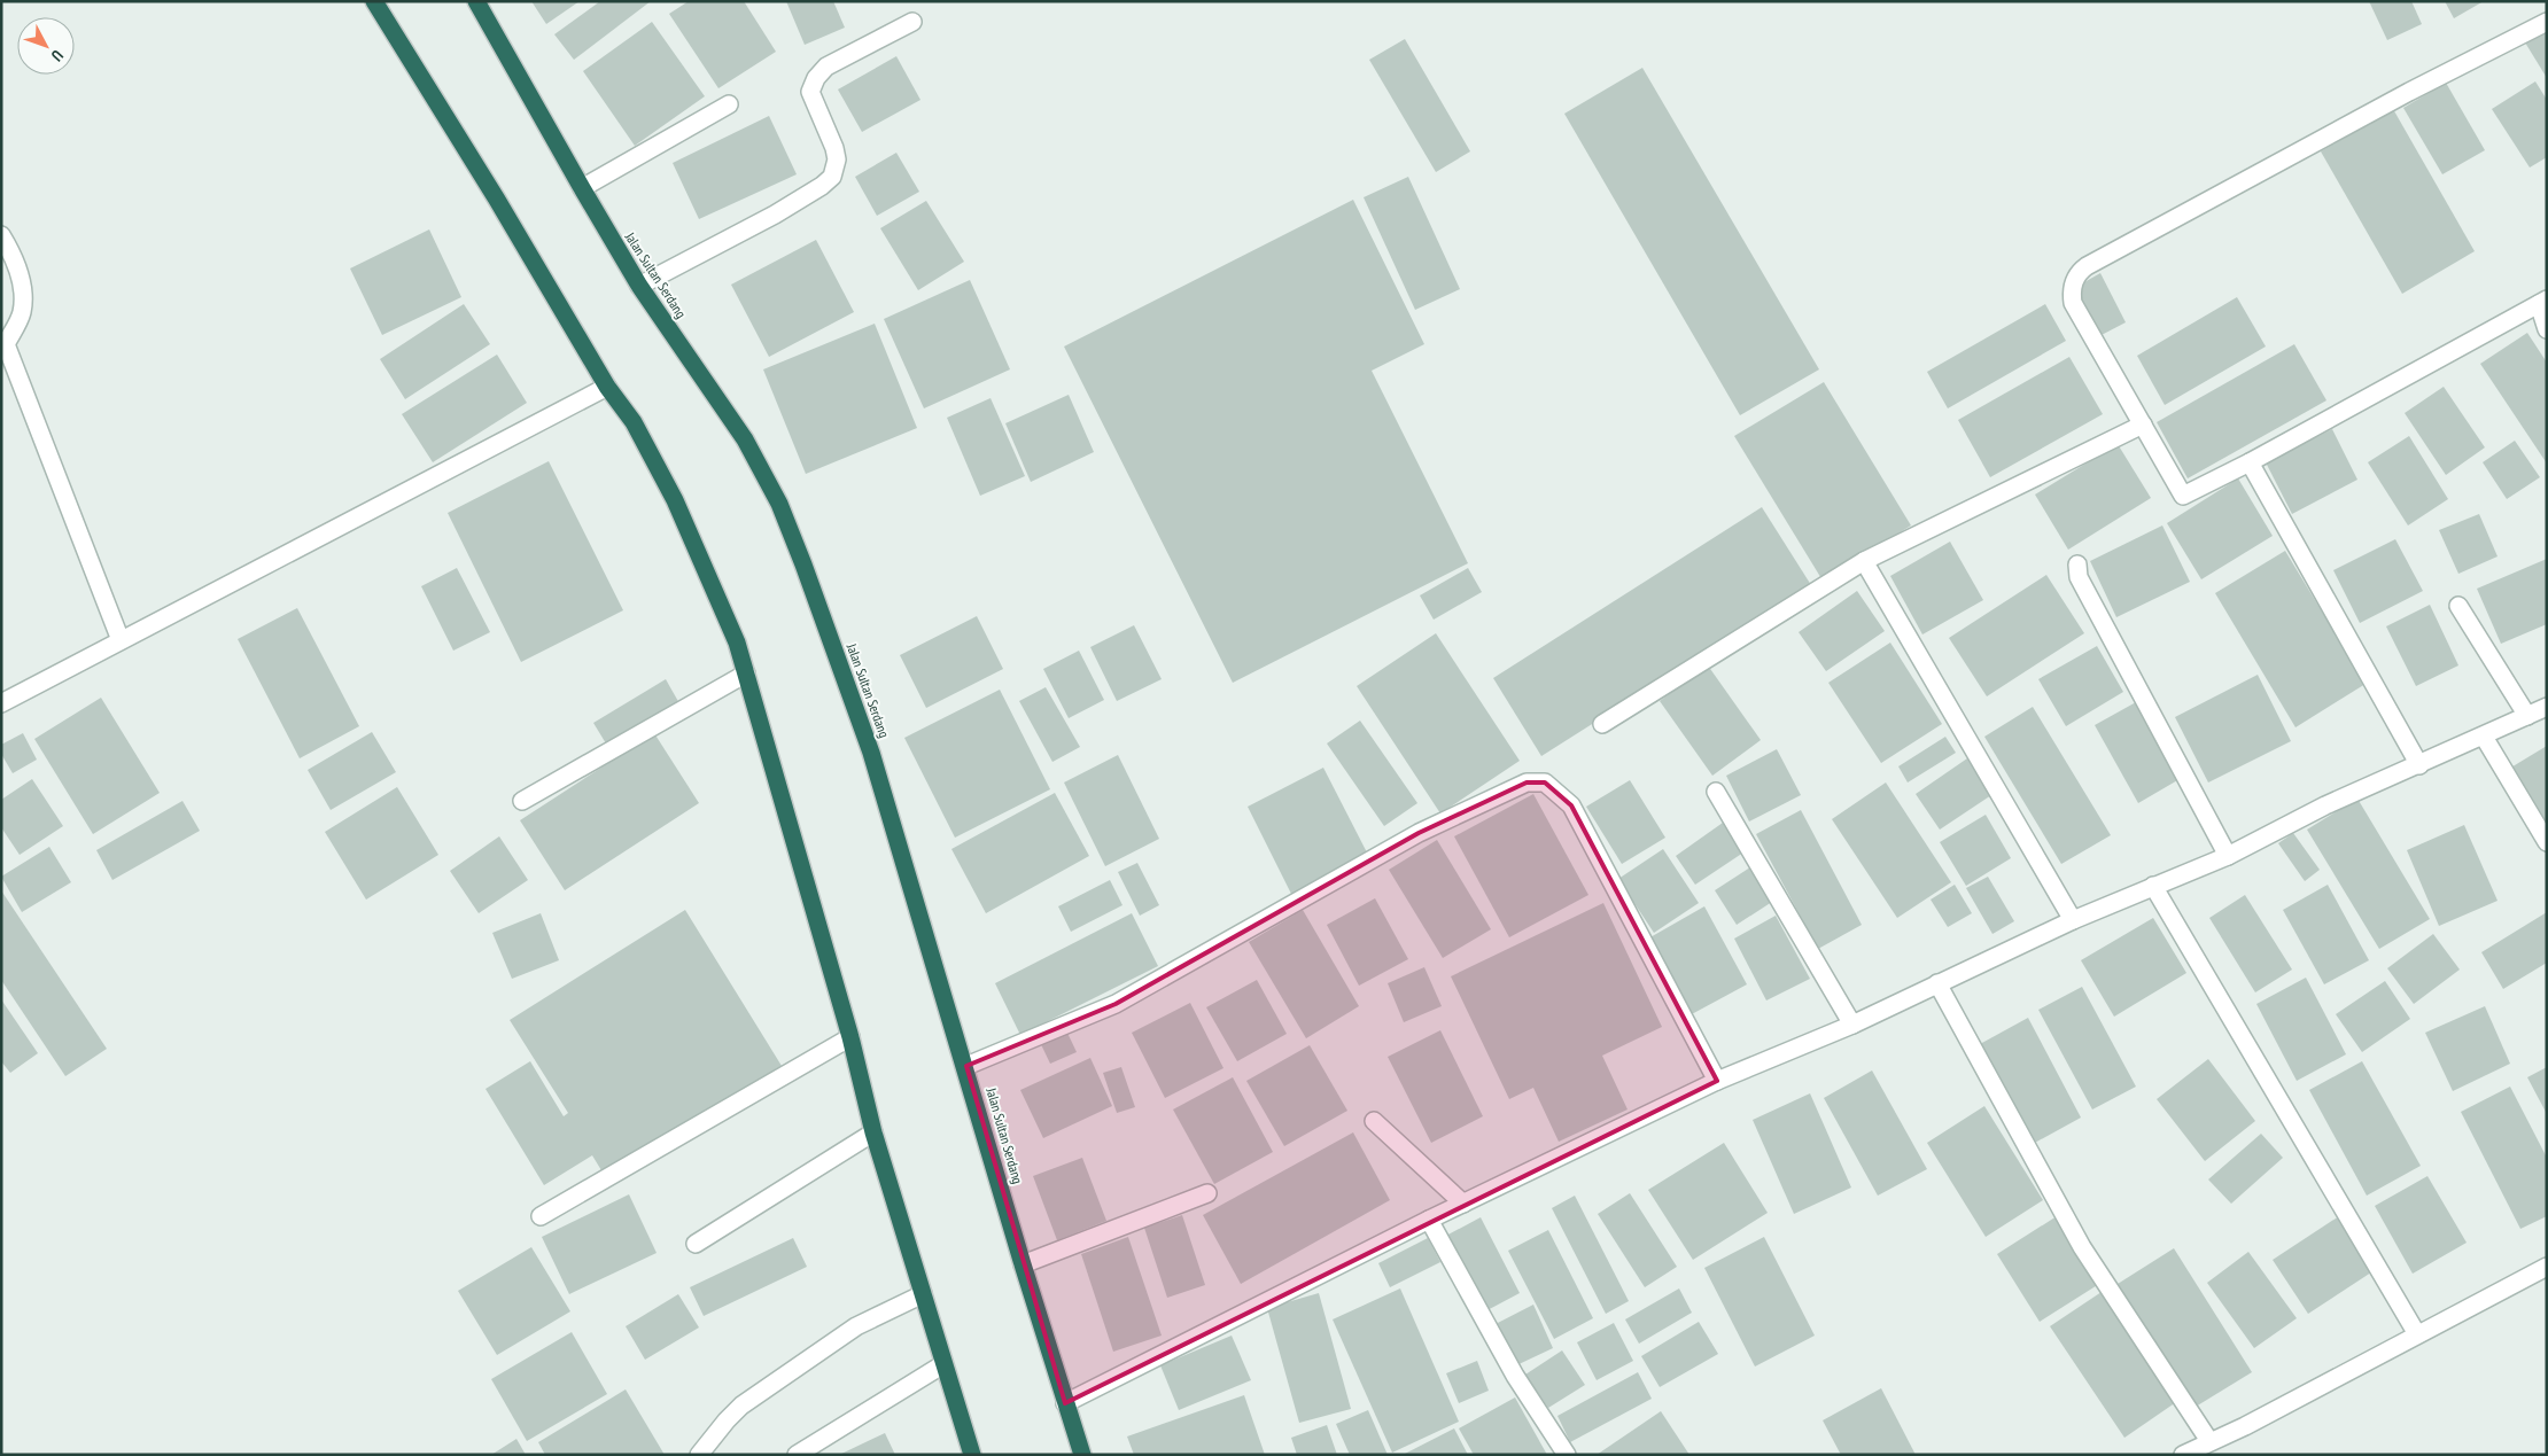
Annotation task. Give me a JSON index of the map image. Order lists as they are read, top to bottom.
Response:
{
  "streets": {
    "highway": ["Jalan Sultan Serdang"]
  },
  "north": "bottom right"
}
